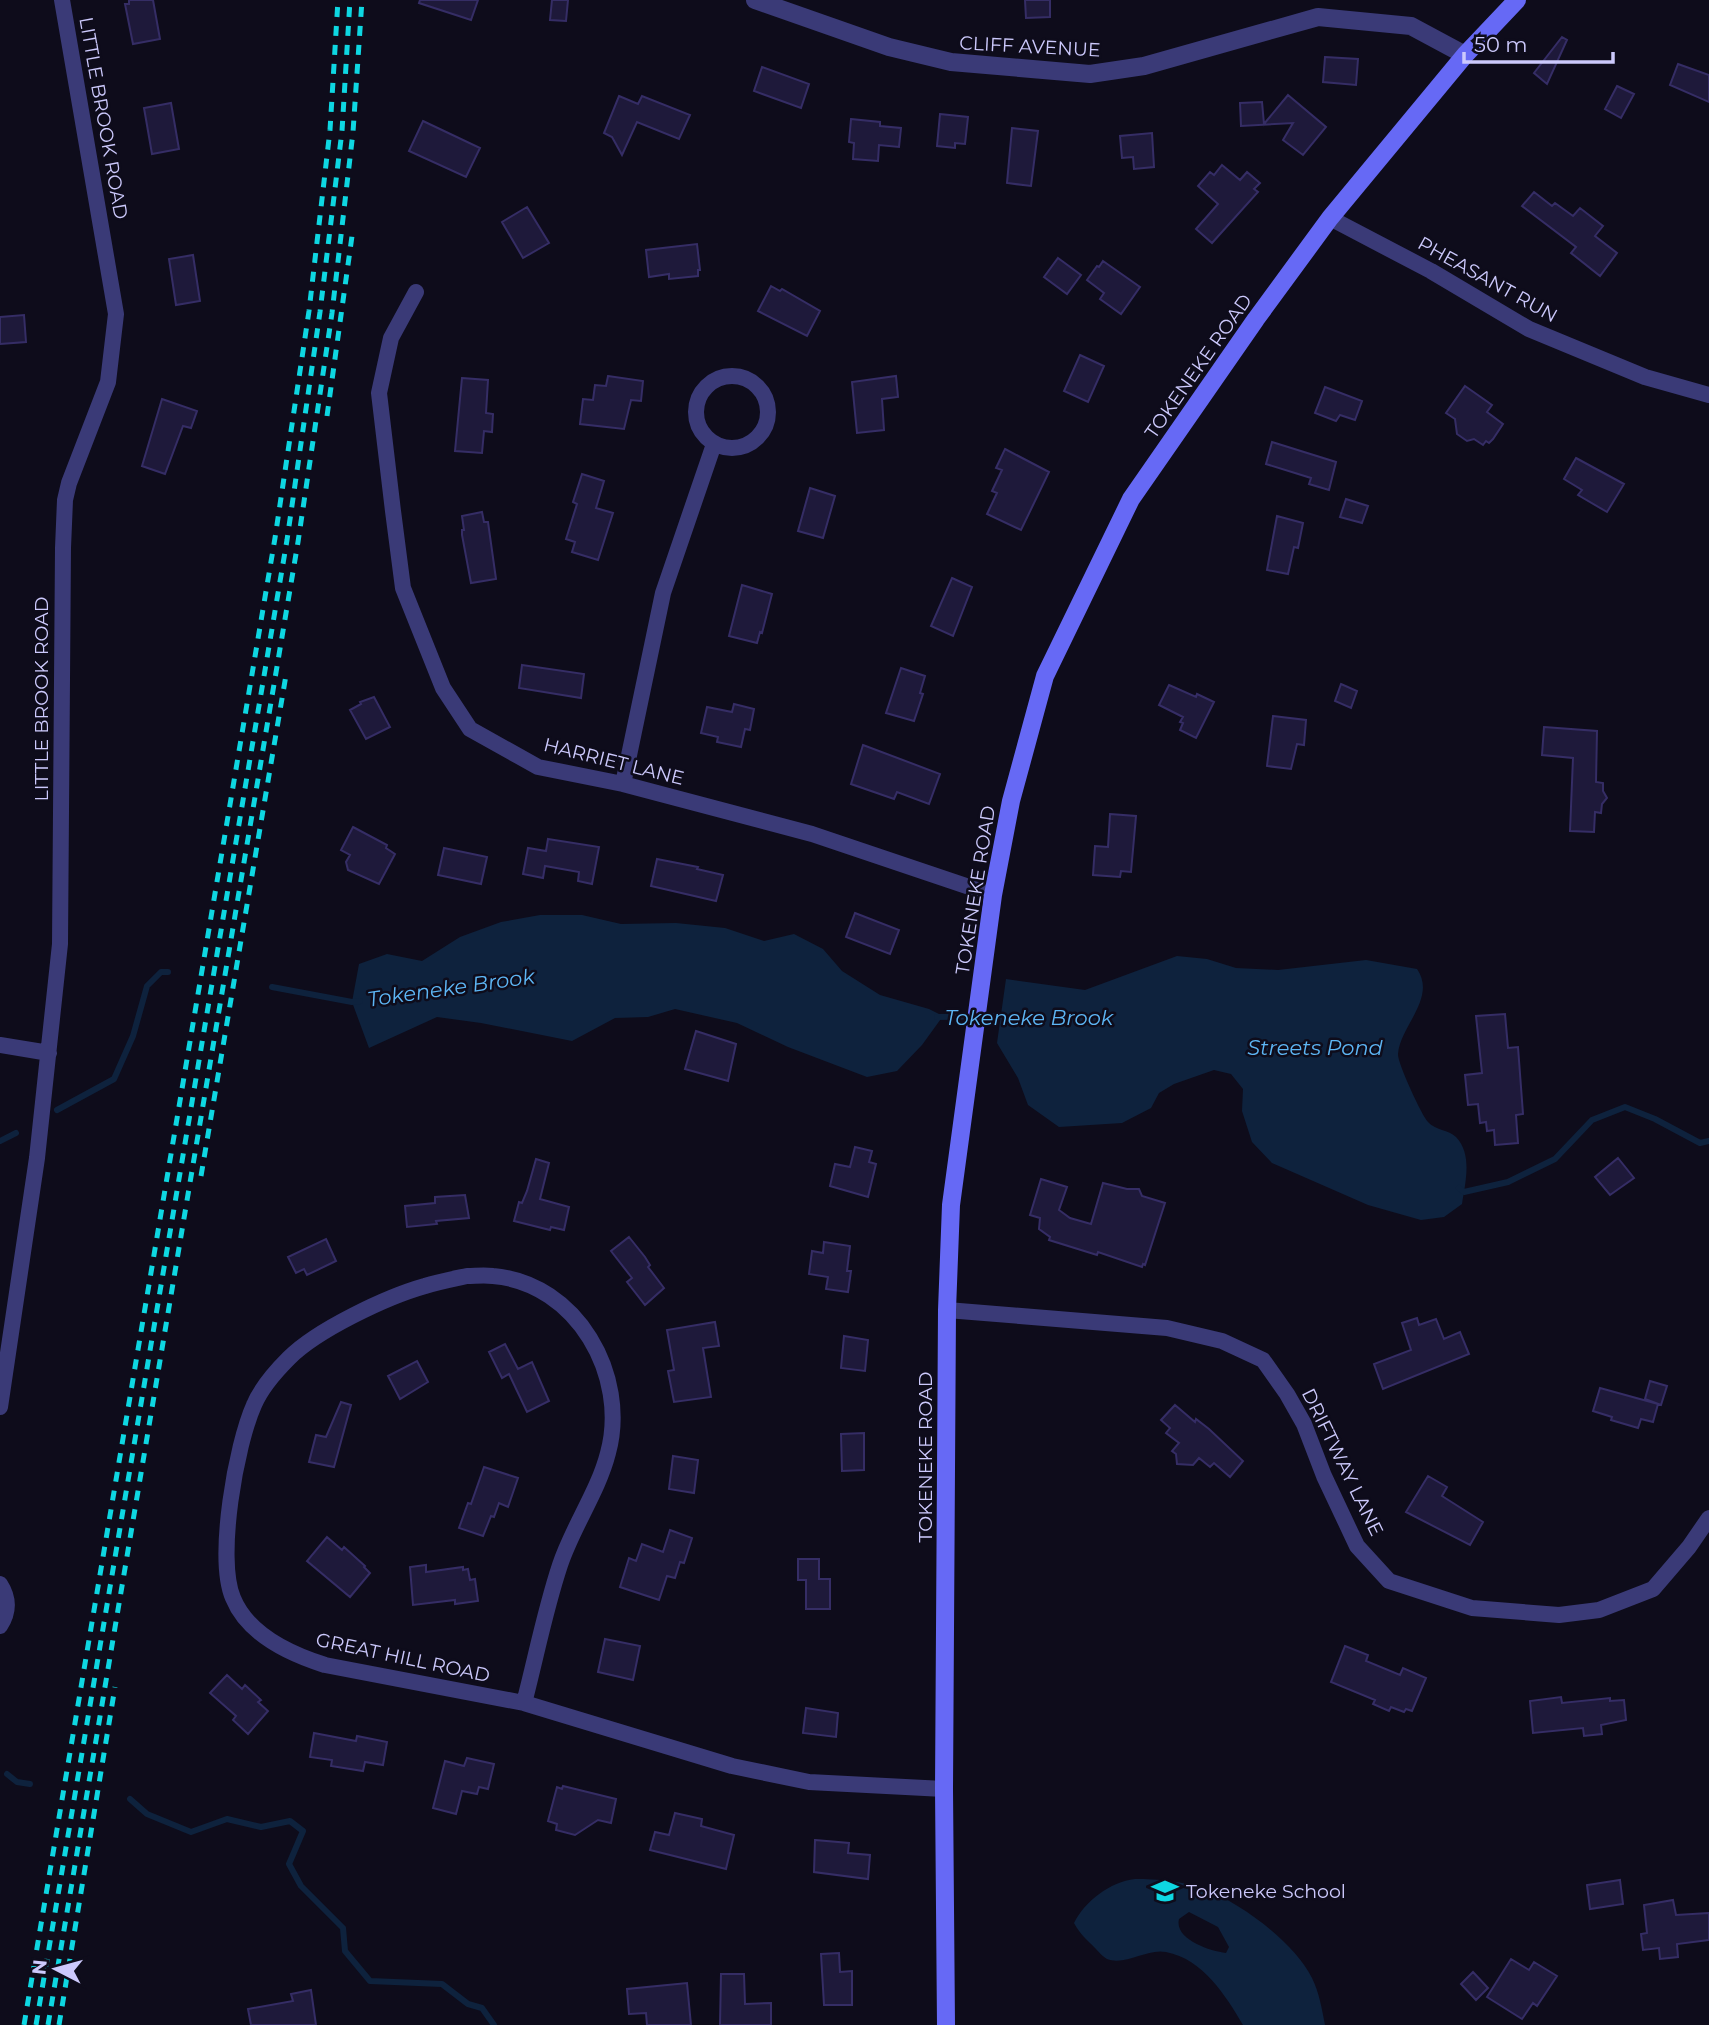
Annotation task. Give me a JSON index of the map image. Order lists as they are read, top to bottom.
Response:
{
  "streets": {
    "main road": ["TOKENEKE ROAD"],
    "street": [
      "CLIFF AVENUE",
      "LITTLE BROOK ROAD",
      "PHEASANT RUN",
      "HARRIET LANE",
      "DRIFTWAY LANE",
      "GREAT HILL ROAD"
    ]
  },
  "crossings": [
    ["CLIFF AVENUE", "TOKENEKE ROAD"],
    ["PHEASANT RUN", "TOKENEKE ROAD"],
    ["TOKENEKE ROAD", "HARRIET LANE"],
    ["TOKENEKE ROAD", "DRIFTWAY LANE"],
    ["TOKENEKE ROAD", "GREAT HILL ROAD"]
  ],
  "water": ["Tokeneke Brook", "Streets Pond"],
  "places": {
    "school or university": ["Tokeneke School"]
  },
  "scale_bar": "50 m",
  "north": "left"
}
